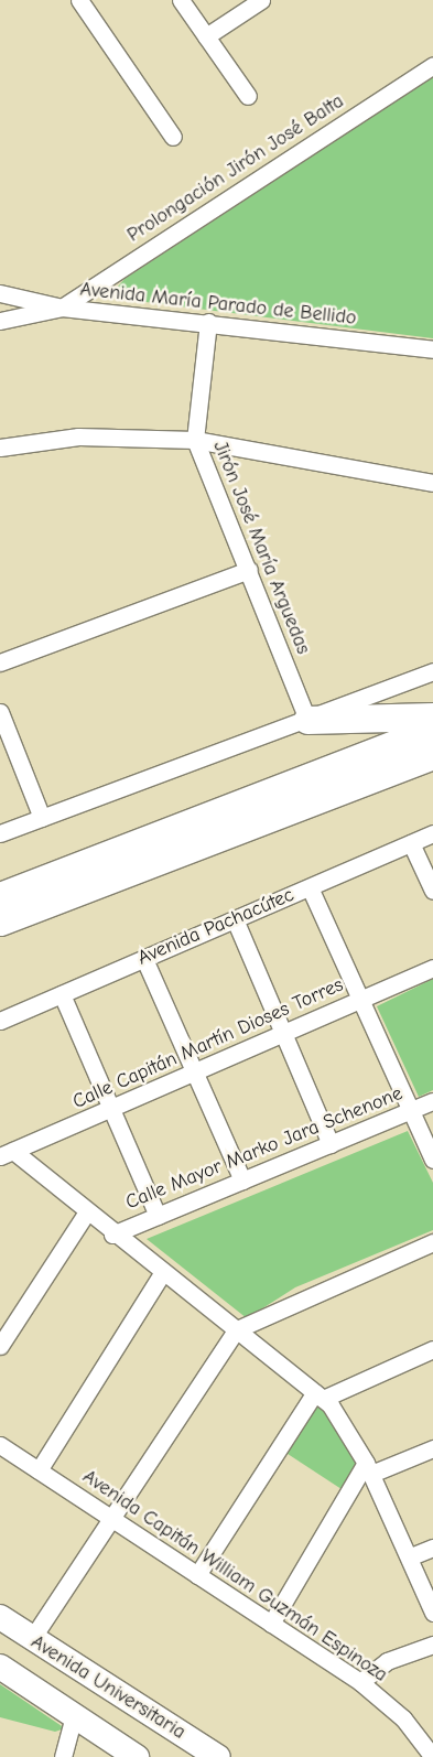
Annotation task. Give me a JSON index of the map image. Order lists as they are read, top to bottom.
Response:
{
  "streets": {
    "street": [
      "Prolongación Jirón José Balta",
      "Avenida María Parado de Bellido",
      "Jirón José María Arguedas",
      "Avenida Pachacútec",
      "Calle Capitán Martín Dioses Torres",
      "Calle Mayor Marko Jara Schenone",
      "Avenida Capitán William Guzmán Espinoza",
      "Avenida Universitaria"
    ]
  },
  "crossings": [
    ["Prolongación Jirón José Balta", "Avenida María Parado de Bellido"],
    ["Avenida María Parado de Bellido", "Jirón José María Arguedas"]
  ]
}
